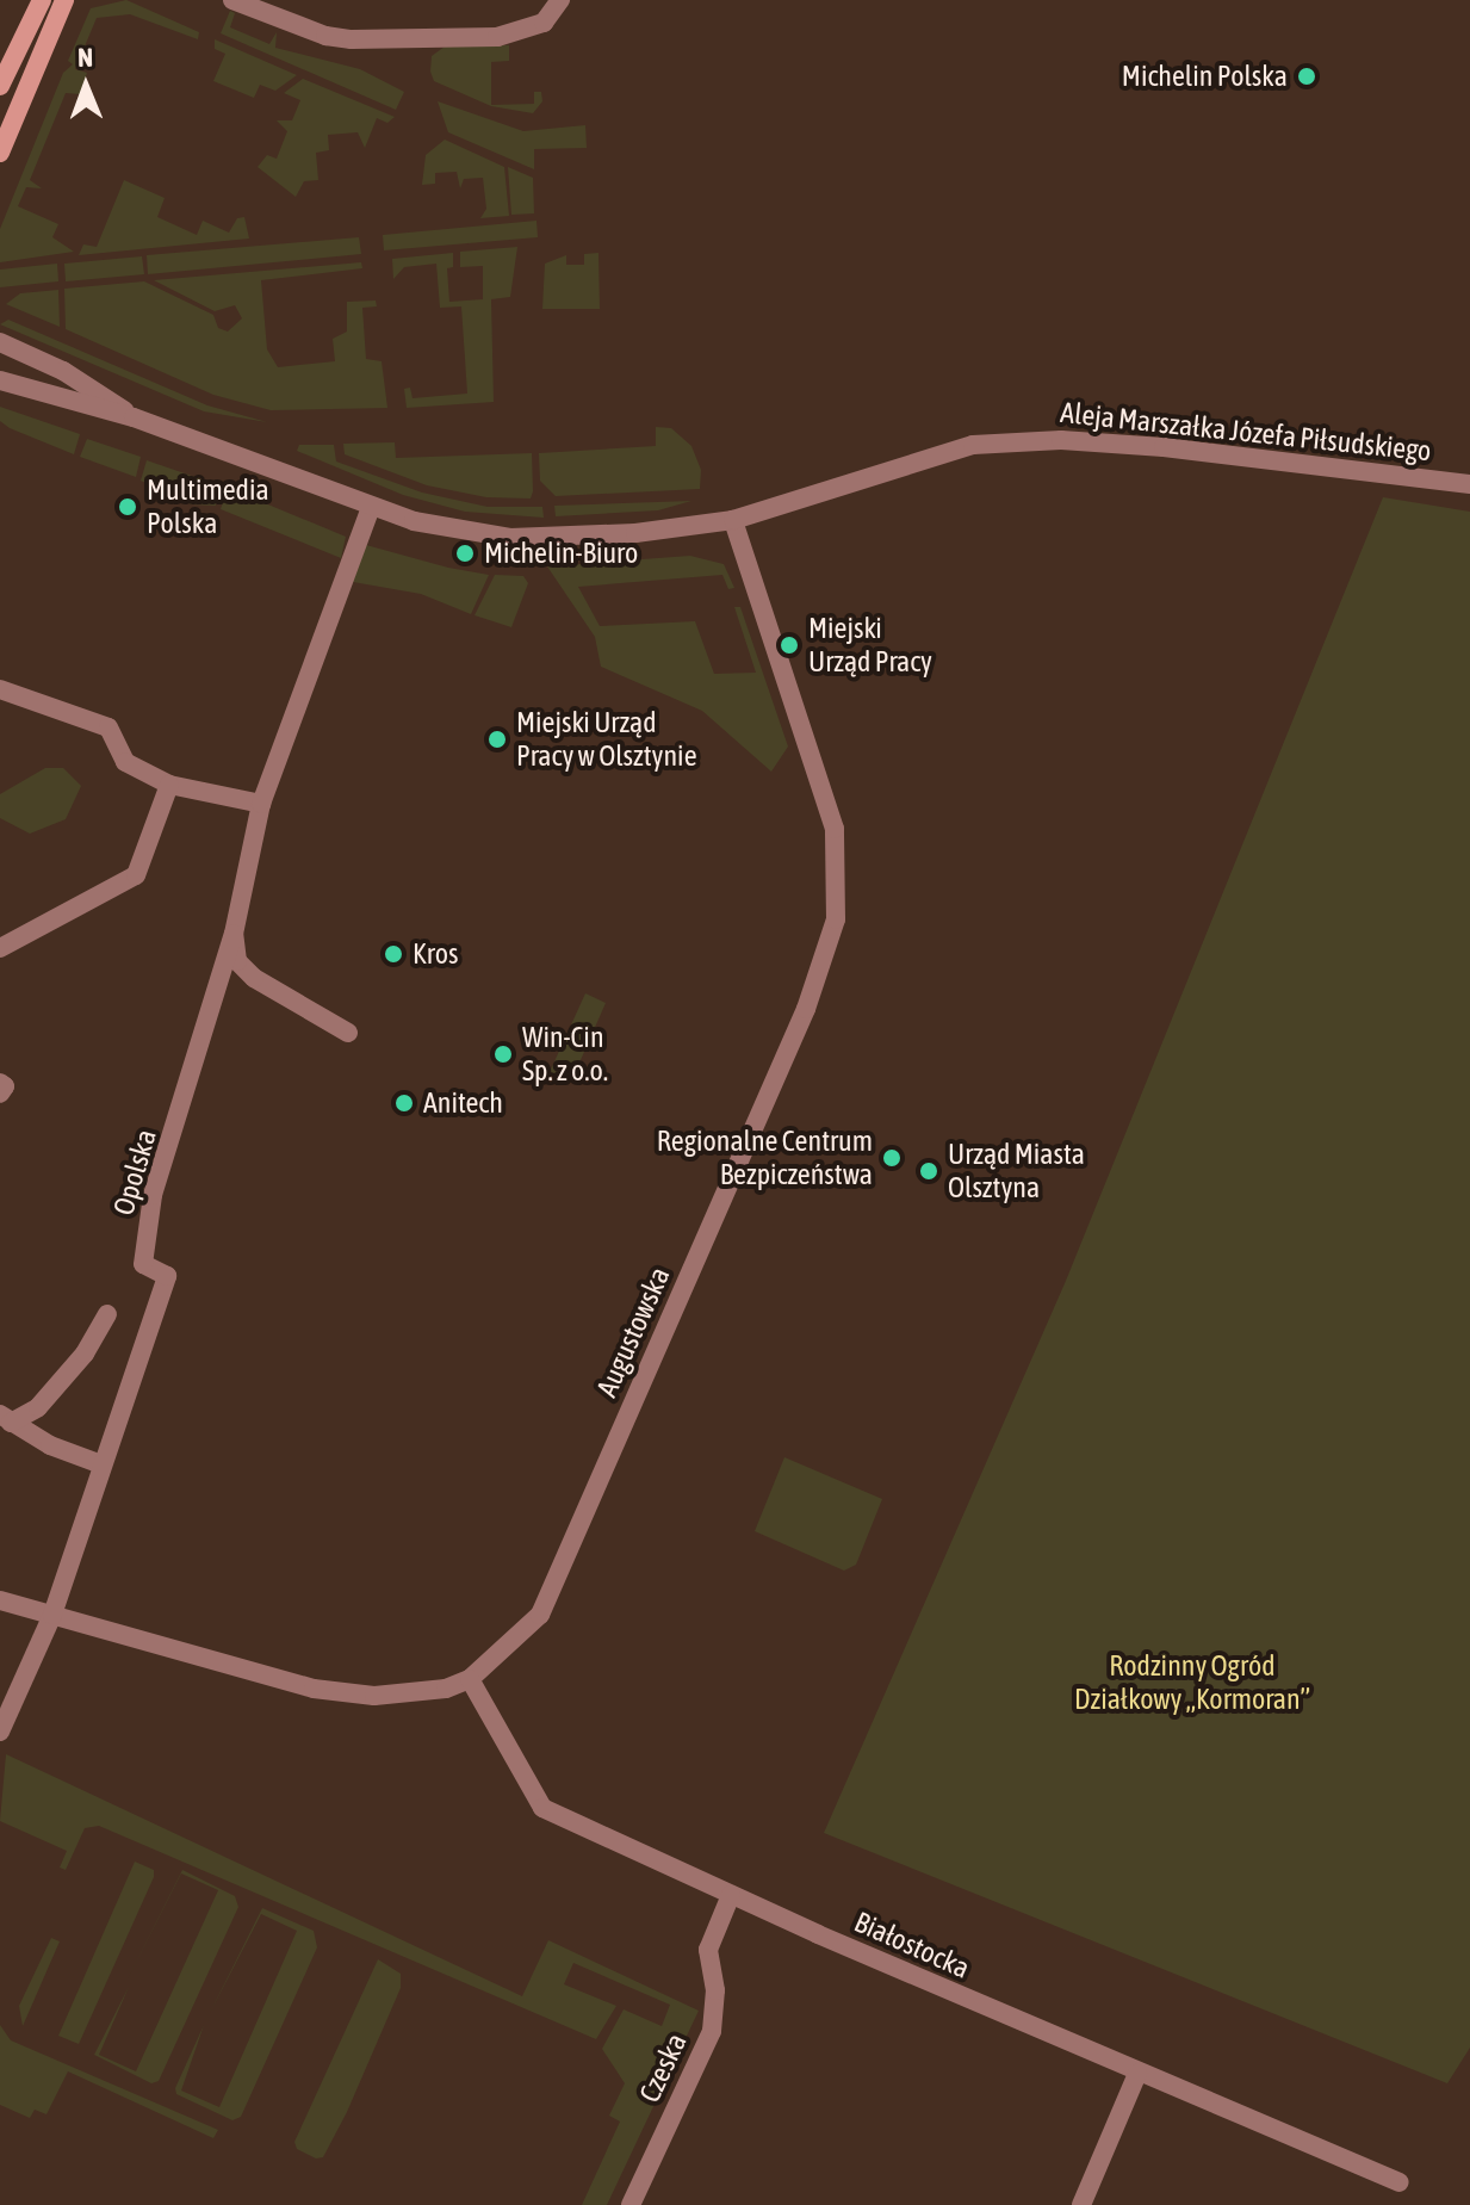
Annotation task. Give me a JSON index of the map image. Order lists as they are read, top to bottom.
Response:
{
  "streets": {
    "street": [
      "Aleja Marszałka Józefa Piłsudskiego",
      "Opolska",
      "Augustowska",
      "Białostocka",
      "Czeska"
    ]
  },
  "crossings": [
    ["Aleja Marszałka Józefa Piłsudskiego", "Opolska"],
    ["Aleja Marszałka Józefa Piłsudskiego", "Augustowska"],
    ["Augustowska", "Białostocka"],
    ["Białostocka", "Czeska"]
  ],
  "parks": ["Rodzinny Ogród Działkowy „Kormoran”"],
  "places": [
    "Michelin Polska",
    "Multimedia Polska",
    "Michelin-Biuro",
    "Miejski Urząd Pracy",
    "Miejski Urząd Pracy w Olsztynie",
    "Kros",
    "Win-Cin Sp. z o.o.",
    "Anitech",
    "Regionalne Centrum Bezpiczeństwa",
    "Urząd Miasta Olsztyna"
  ],
  "north": "top"
}
